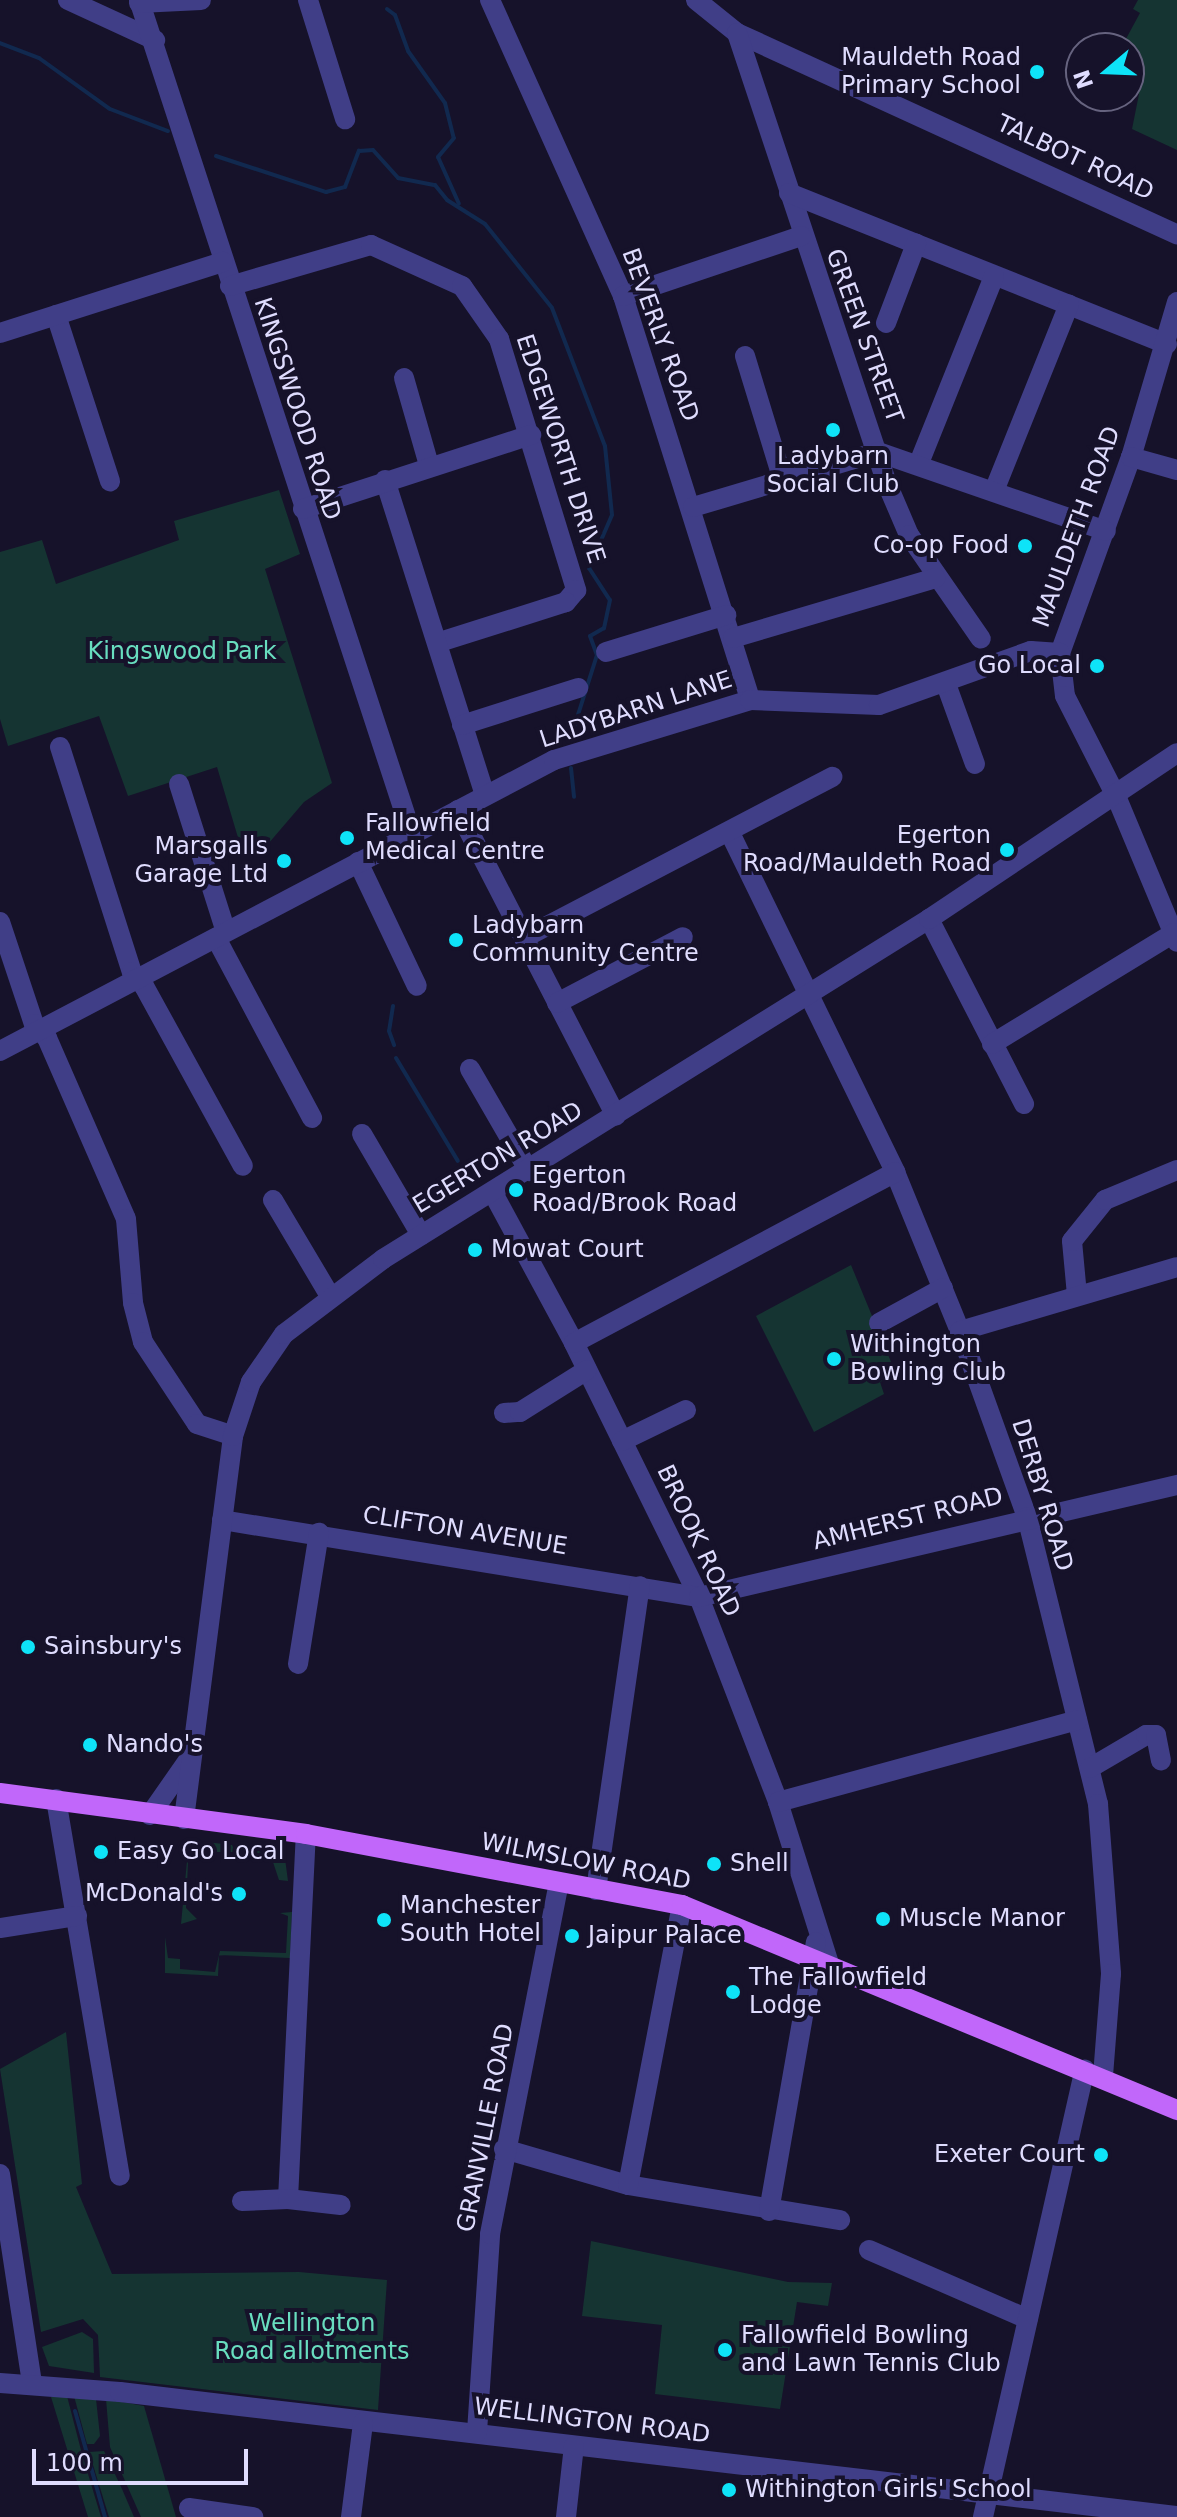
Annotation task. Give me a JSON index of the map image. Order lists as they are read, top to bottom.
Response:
{
  "streets": {
    "main road": ["WILMSLOW ROAD"],
    "street": [
      "TALBOT ROAD",
      "BEVERLY ROAD",
      "GREEN STREET",
      "KINGSWOOD ROAD",
      "EDGEWORTH DRIVE",
      "MAULDETH ROAD",
      "LADYBARN LANE",
      "EGERTON ROAD",
      "DERBY ROAD",
      "AMHERST ROAD",
      "CLIFTON AVENUE",
      "BROOK ROAD",
      "GRANVILLE ROAD",
      "WELLINGTON ROAD"
    ]
  },
  "crossings": [
    ["TALBOT ROAD", "GREEN STREET"],
    ["BEVERLY ROAD", "LADYBARN LANE"],
    ["KINGSWOOD ROAD", "EDGEWORTH DRIVE"],
    ["KINGSWOOD ROAD", "LADYBARN LANE"],
    ["MAULDETH ROAD", "LADYBARN LANE"],
    ["MAULDETH ROAD", "EGERTON ROAD"],
    ["EGERTON ROAD", "DERBY ROAD"],
    ["EGERTON ROAD", "CLIFTON AVENUE"],
    ["EGERTON ROAD", "BROOK ROAD"],
    ["EGERTON ROAD", "WILMSLOW ROAD"],
    ["DERBY ROAD", "AMHERST ROAD"],
    ["DERBY ROAD", "WILMSLOW ROAD"],
    ["DERBY ROAD", "WELLINGTON ROAD"],
    ["AMHERST ROAD", "CLIFTON AVENUE"],
    ["AMHERST ROAD", "BROOK ROAD"],
    ["CLIFTON AVENUE", "BROOK ROAD"],
    ["BROOK ROAD", "WILMSLOW ROAD"],
    ["WILMSLOW ROAD", "GRANVILLE ROAD"],
    ["GRANVILLE ROAD", "WELLINGTON ROAD"]
  ],
  "parks": ["Kingswood Park", "Wellington Road allotments"],
  "places": [
    "Mauldeth Road Primary School",
    "Ladybarn Social Club",
    "Co-op Food",
    "Go Local",
    "Fallowfield Medical Centre",
    "Egerton Road/Mauldeth Road",
    "Marsgalls Garage Ltd",
    "Ladybarn Community Centre",
    "Egerton Road/Brook Road",
    "Mowat Court",
    "Withington Bowling Club",
    "Sainsbury's",
    "Nando's",
    "Easy Go Local",
    "Shell",
    "McDonald's",
    "Muscle Manor",
    "Manchester South Hotel",
    "Jaipur Palace",
    "The Fallowfield Lodge",
    "Exeter Court",
    "Fallowfield Bowling and Lawn Tennis Club",
    "Withington Girls' School"
  ],
  "scale_bar": "100 m",
  "north": "left"
}
